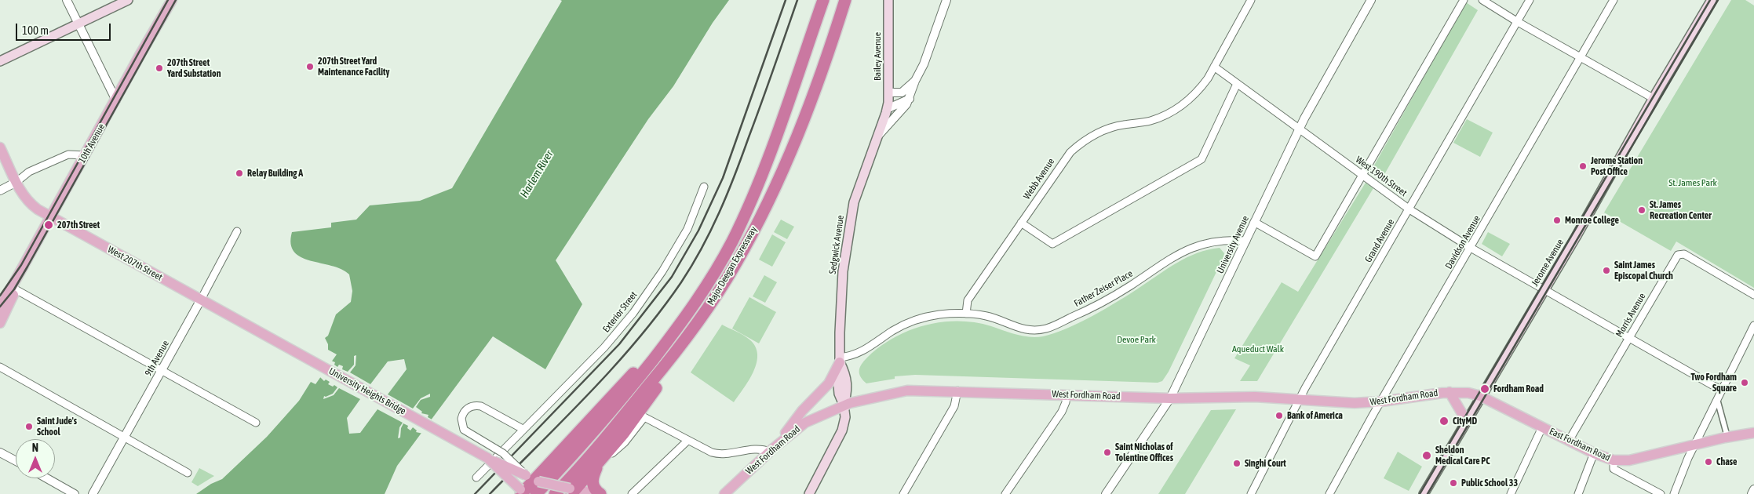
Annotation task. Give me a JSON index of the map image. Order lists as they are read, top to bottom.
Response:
{
  "streets": {
    "highway": ["Major Deegan Expressway"],
    "main road": [
      "Bailey Avenue",
      "10th Avenue",
      "Sedgwick Avenue",
      "Jerome Avenue",
      "West 207th Street",
      "University Heights Bridge",
      "West Fordham Road",
      "East Fordham Road"
    ],
    "street": [
      "West 190th Street",
      "Webb Avenue",
      "Grand Avenue",
      "Davidson Avenue",
      "University Avenue",
      "Father Zeiser Place",
      "Exterior Street",
      "Morris Avenue",
      "9th Avenue"
    ]
  },
  "crossings": [
    ["Bailey Avenue", "Sedgwick Avenue"],
    ["10th Avenue", "West 207th Street"],
    ["West 190th Street", "Webb Avenue"],
    ["West 190th Street", "Grand Avenue"],
    ["West 190th Street", "Davidson Avenue"],
    ["West 190th Street", "University Avenue"],
    ["West 190th Street", "Jerome Avenue"],
    ["West 190th Street", "Morris Avenue"],
    ["Webb Avenue", "Father Zeiser Place"],
    ["Grand Avenue", "West Fordham Road"],
    ["Davidson Avenue", "West Fordham Road"],
    ["Sedgwick Avenue", "West Fordham Road"],
    ["University Avenue", "Father Zeiser Place"],
    ["University Avenue", "West Fordham Road"],
    ["Jerome Avenue", "West Fordham Road"],
    ["Jerome Avenue", "East Fordham Road"],
    ["West 207th Street", "9th Avenue"],
    ["West 207th Street", "University Heights Bridge"],
    ["Morris Avenue", "East Fordham Road"],
    ["West Fordham Road", "East Fordham Road"]
  ],
  "water": ["Harlem River"],
  "parks": ["St. James Park", "Devoe Park", "Aqueduct Walk"],
  "places": [
    "207th Street Yard Maintenance Facility",
    "207th Street Yard Substation",
    "Jerome Station Post Office",
    "Relay Building A",
    "St. James Recreation Center",
    "Monroe College",
    "207th Street",
    "Saint James Episcopal Church",
    "Two Fordham Square",
    "Fordham Road",
    "Bank of America",
    "CityMD",
    "Saint Jude's School",
    "Saint Nicholas of Tolentine Offices",
    "Sheldon Medical Care PC",
    "Chase",
    "Singhi Court",
    "Public School 33"
  ],
  "scale_bar": "100 m",
  "north": "top"
}
